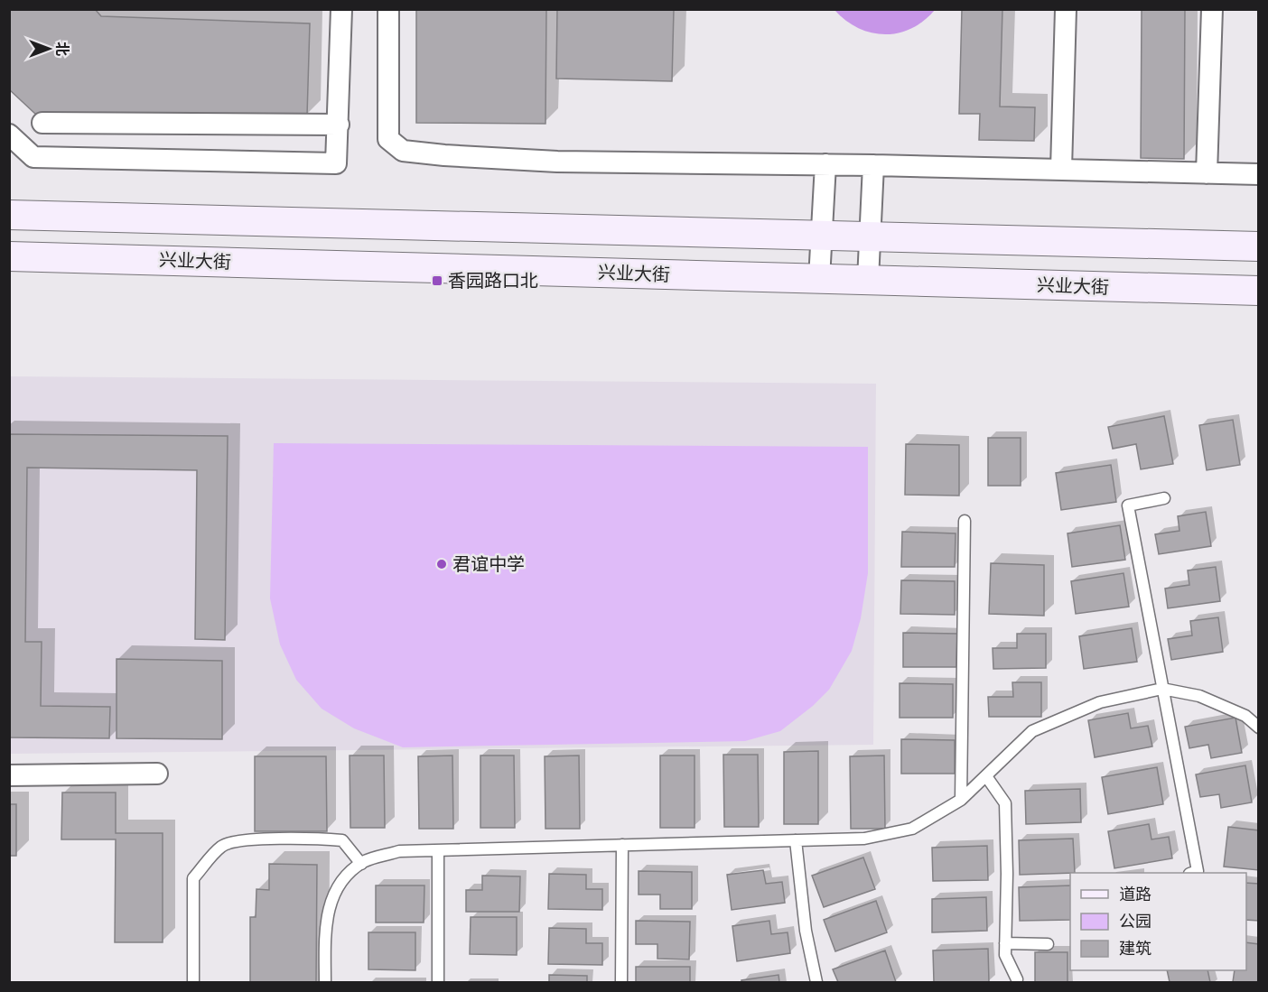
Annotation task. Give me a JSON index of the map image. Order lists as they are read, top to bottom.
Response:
{
  "streets": {
    "main road": ["兴业大街"]
  },
  "places": {
    "transit": ["香园路口北"],
    "other": ["君谊中学"]
  },
  "legend": ["道路", "公园", "建筑"],
  "north": "right"
}
